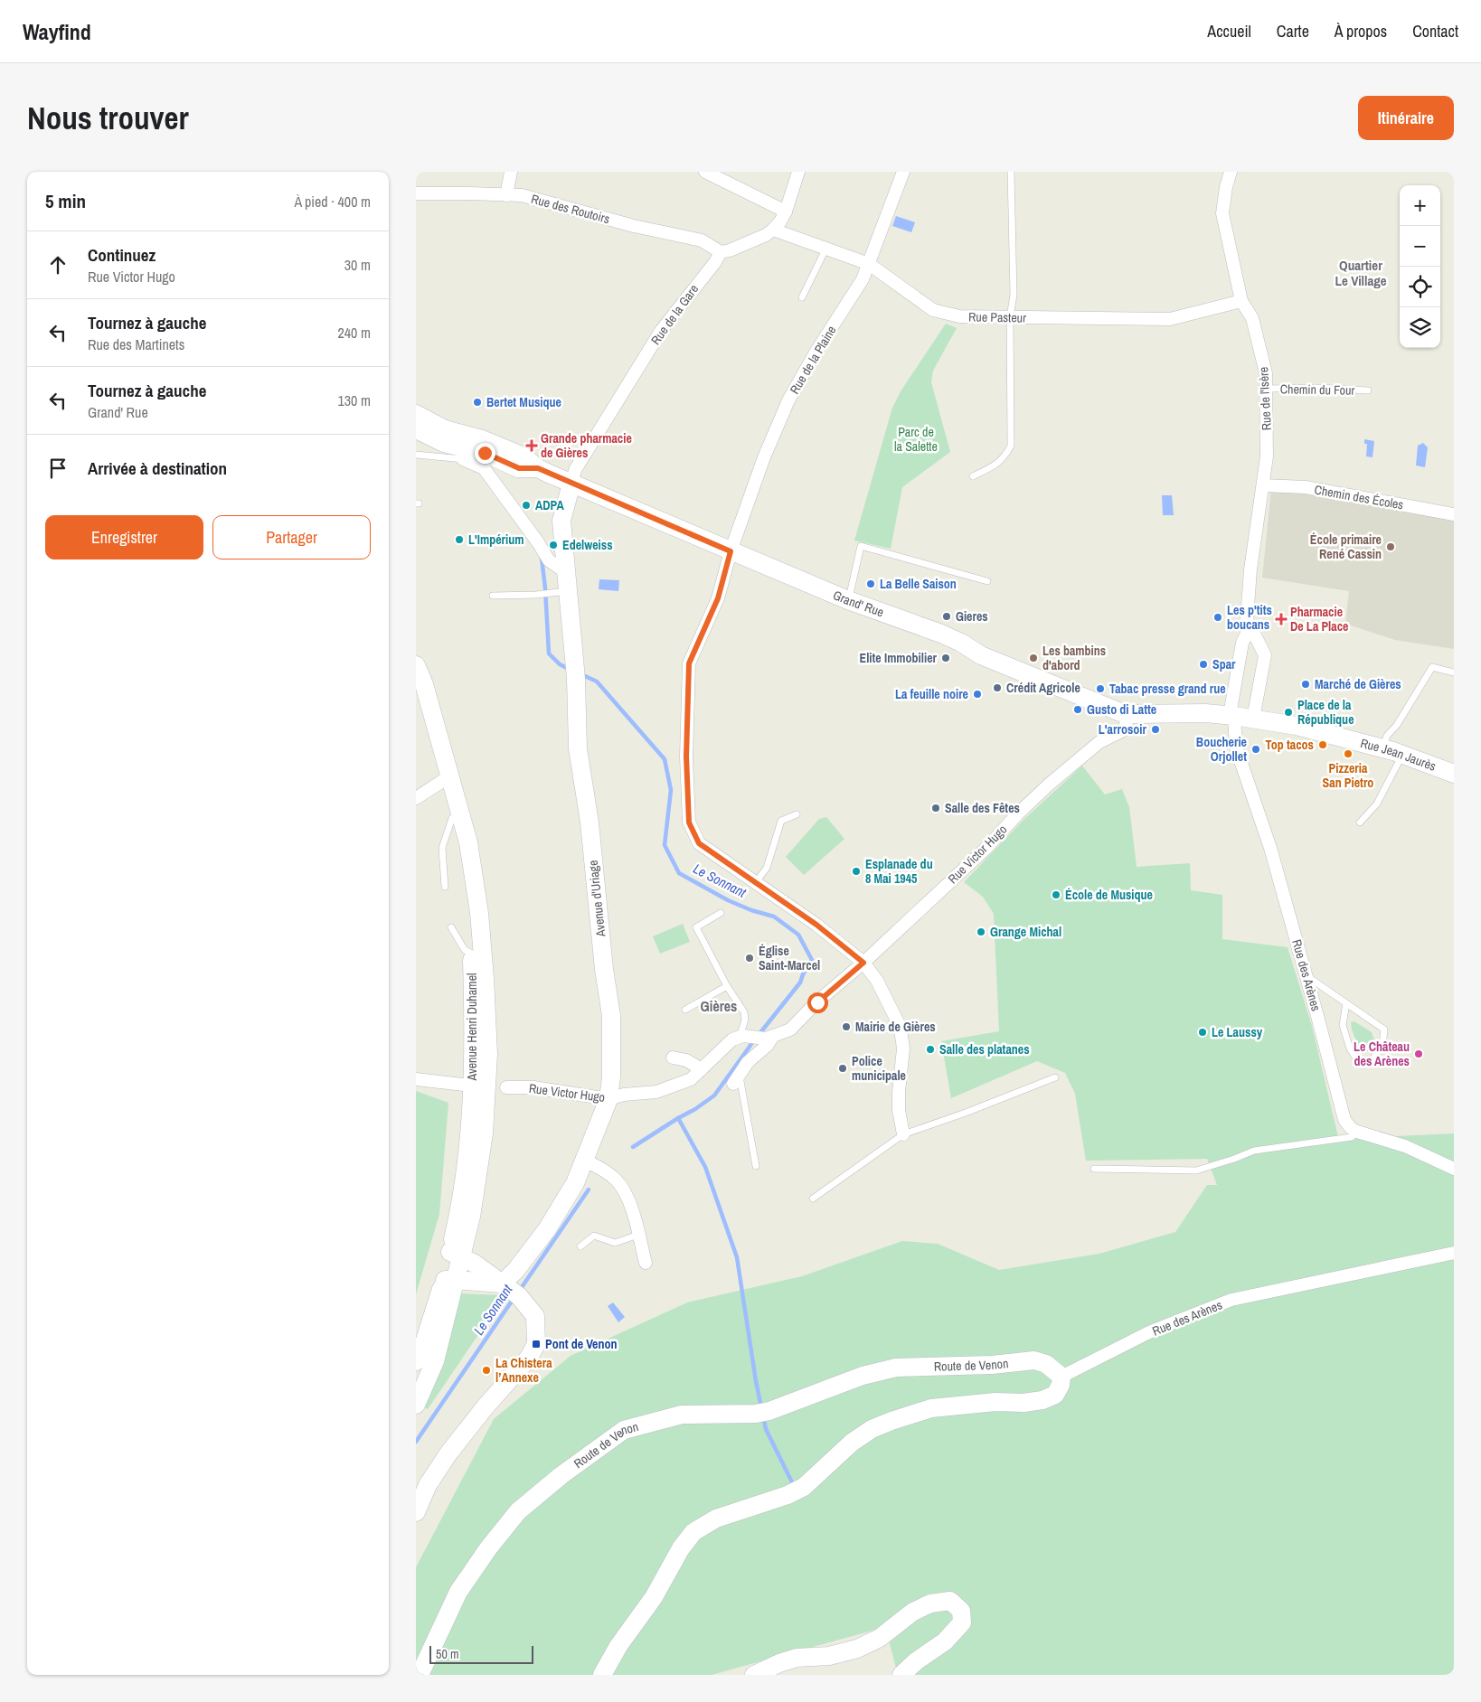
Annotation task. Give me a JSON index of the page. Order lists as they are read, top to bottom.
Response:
{
  "streets": {
    "street": [
      "Rue des Routoirs",
      "Rue de la Gare",
      "Rue Pasteur",
      "Rue de la Plaine",
      "Rue de l'Isère",
      "Chemin des Écoles",
      "Grand' Rue",
      "Rue Jean Jaurès",
      "Rue Victor Hugo",
      "Avenue d'Uriage",
      "Rue des Arènes",
      "Avenue Henri Duhamel",
      "Route de Venon"
    ],
    "lane": ["Chemin du Four"]
  },
  "crossings": [
    ["Rue des Routoirs", "Rue de la Gare"],
    ["Rue de la Gare", "Grand' Rue"],
    ["Rue de la Gare", "Avenue d'Uriage"],
    ["Rue Pasteur", "Rue de la Plaine"],
    ["Rue Pasteur", "Rue de l'Isère"],
    ["Rue de la Plaine", "Grand' Rue"],
    ["Rue de la Plaine", "Rue Victor Hugo"],
    ["Chemin du Four", "Rue de l'Isère"],
    ["Rue de l'Isère", "Chemin des Écoles"],
    ["Rue de l'Isère", "Grand' Rue"],
    ["Rue de l'Isère", "Rue Jean Jaurès"],
    ["Grand' Rue", "Rue Jean Jaurès"],
    ["Grand' Rue", "Rue Victor Hugo"],
    ["Grand' Rue", "Avenue d'Uriage"],
    ["Grand' Rue", "Rue des Arènes"],
    ["Rue Victor Hugo", "Avenue d'Uriage"],
    ["Rue des Arènes", "Route de Venon"]
  ],
  "districts": ["Quartier Le Village", "Gières"],
  "water": ["Le Sonnant"],
  "parks": ["Parc de la Salette"],
  "places": {
    "other": [
      "Bertet Musique",
      "ADPA",
      "L'Impérium",
      "Edelweiss",
      "École primaire René Cassin",
      "La Belle Saison",
      "Gieres",
      "Les p'tits boucans",
      "Elite Immobilier",
      "Les bambins d'abord",
      "Spar",
      "Marché de Gières",
      "Crédit Agricole",
      "Tabac presse grand rue",
      "La feuille noire",
      "Gusto di Latte",
      "Place de la République",
      "L'arrosoir",
      "Top tacos",
      "Boucherie Orjollet",
      "Pizzeria San Pietro",
      "Salle des Fêtes",
      "Esplanade du 8 Mai 1945",
      "École de Musique",
      "Grange Michal",
      "Église Saint-Marcel",
      "Mairie de Gières",
      "Le Laussy",
      "Salle des platanes",
      "Le Château des Arènes",
      "Police municipale",
      "La Chistera l’Annexe"
    ],
    "health": ["Grande pharmacie de Gières", "Pharmacie De La Place"],
    "transit": ["Pont de Venon"]
  },
  "scale_bar": "50 m",
  "page": {
    "header": "Wayfind",
    "nav": [
      "Accueil",
      "Carte",
      "À propos",
      "Contact"
    ],
    "buttons": [
      "Itinéraire",
      ["Enregistrer", "Partager"]
    ],
    "title": "Nous trouver",
    "heading": ["5 min", "À pied · 400 m"],
    "map_buttons": ["+", "−"],
    "list": [
      ["Continuez", "Rue Victor Hugo", "30 m"],
      ["Tournez à gauche", "Rue des Martinets", "240 m"],
      ["Tournez à gauche", "Grand' Rue", "130 m"],
      "Arrivée à destination"
    ],
    "scale": "50 m"
  }
}
